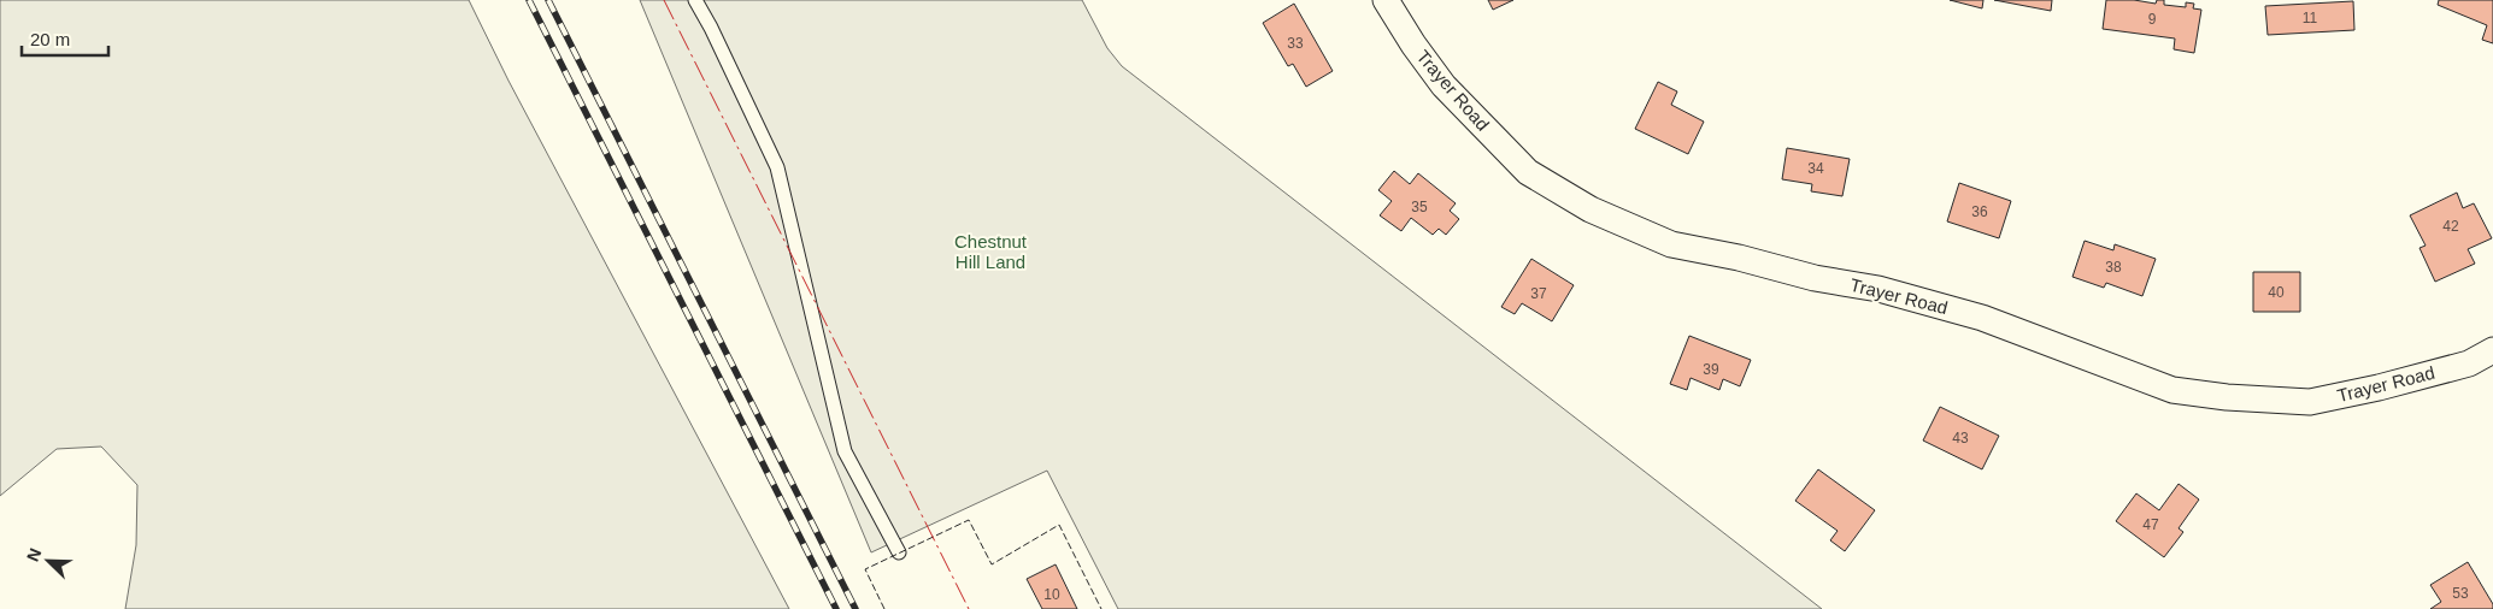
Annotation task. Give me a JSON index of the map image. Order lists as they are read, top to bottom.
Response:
{
  "streets": {
    "street": ["Trayer Road"]
  },
  "parks": ["Chestnut Hill Land"],
  "house_numbers": [
    "11",
    "9",
    "33",
    "34",
    "35",
    "36",
    "42",
    "38",
    "40",
    "37",
    "39",
    "43",
    "47",
    "53",
    "10"
  ],
  "scale_bar": "20 m",
  "north": "top left"
}
